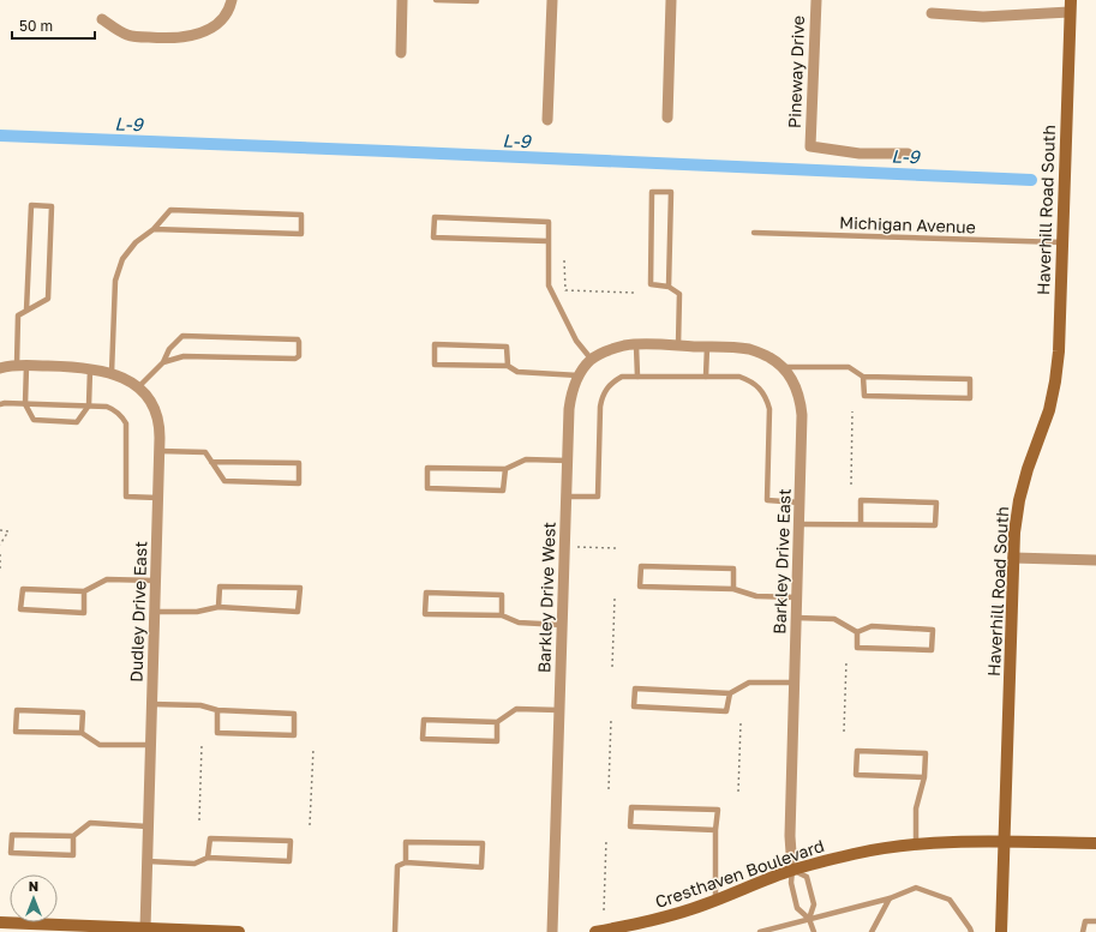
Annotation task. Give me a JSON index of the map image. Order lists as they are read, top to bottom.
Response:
{
  "streets": {
    "street": [
      "Pineway Drive",
      "Haverhill Road South",
      "Barkley Drive East",
      "Barkley Drive West",
      "Dudley Drive East",
      "Cresthaven Boulevard"
    ],
    "lane": ["Michigan Avenue"]
  },
  "crossings": [
    ["Haverhill Road South", "Michigan Avenue"],
    ["Haverhill Road South", "Cresthaven Boulevard"],
    ["Barkley Drive East", "Barkley Drive West"],
    ["Barkley Drive East", "Cresthaven Boulevard"]
  ],
  "water": ["L-9"],
  "scale_bar": "50 m",
  "north": "top"
}
